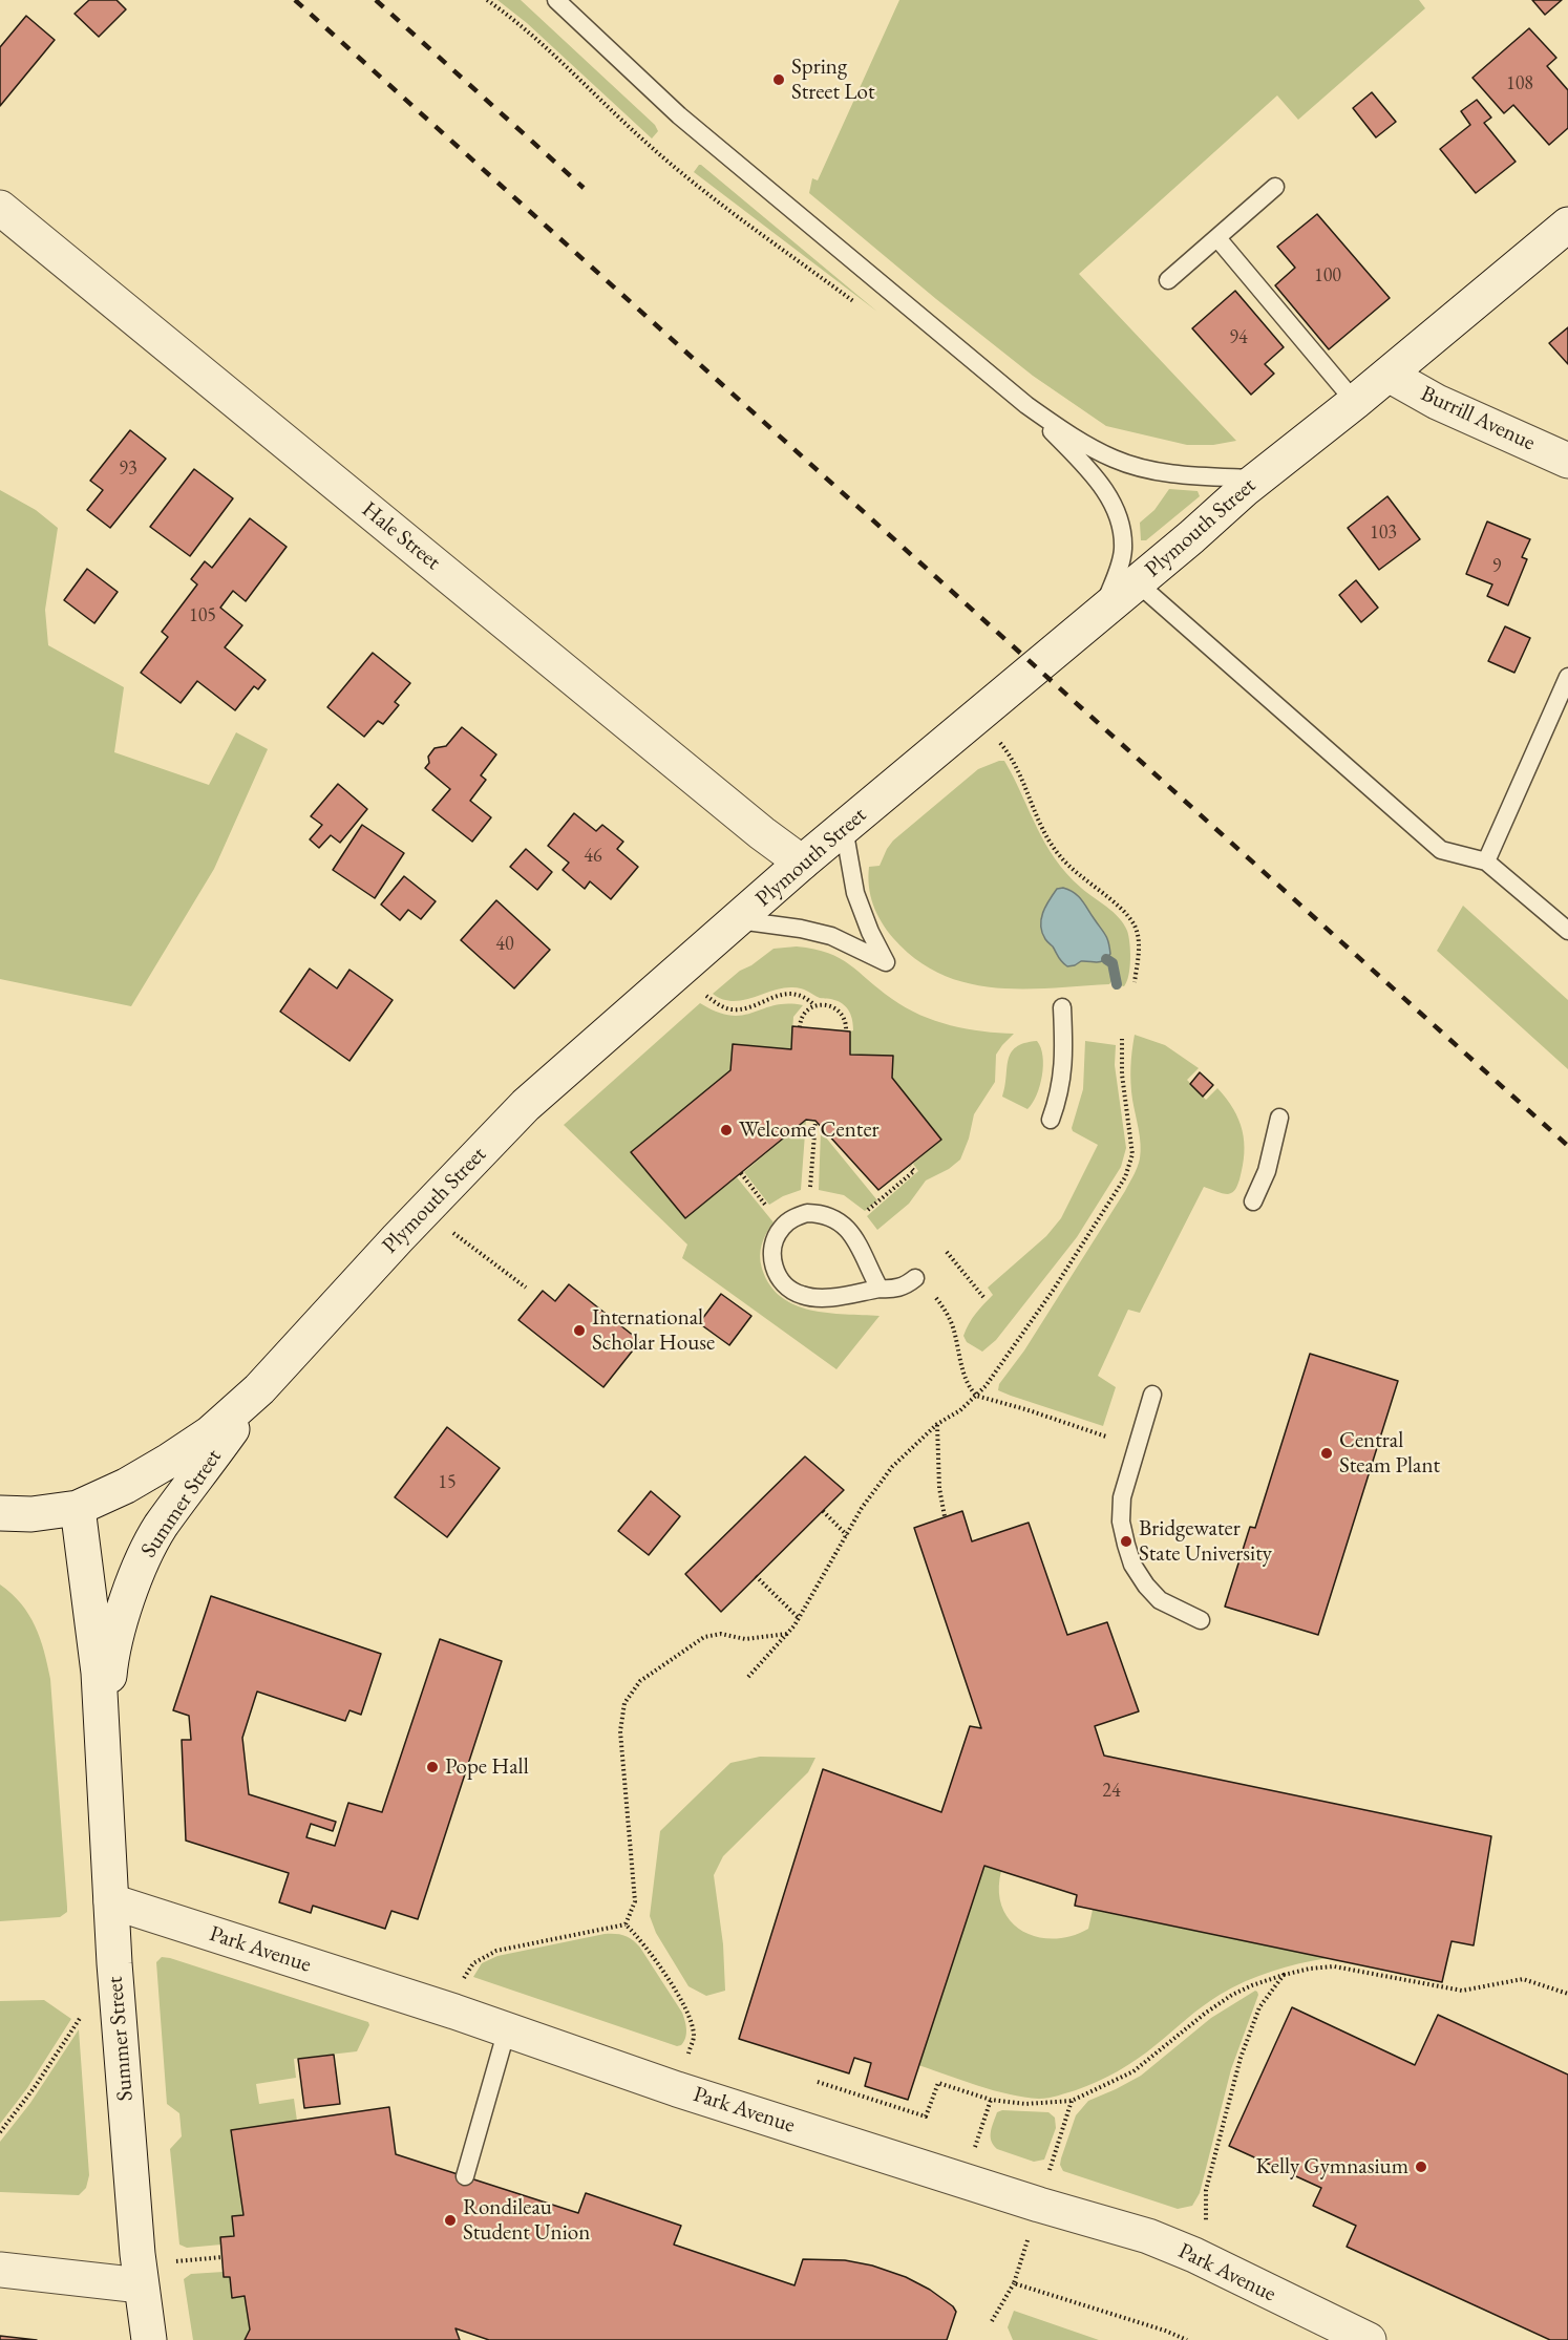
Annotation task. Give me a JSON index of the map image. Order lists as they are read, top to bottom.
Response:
{
  "streets": {
    "main road": [
      "Burrill Avenue",
      "Plymouth Street",
      "Hale Street",
      "Summer Street",
      "Park Avenue"
    ]
  },
  "crossings": [
    ["Burrill Avenue", "Plymouth Street"],
    ["Plymouth Street", "Hale Street"],
    ["Plymouth Street", "Summer Street"],
    ["Summer Street", "Park Avenue"]
  ],
  "places": [
    "Spring Street Lot",
    "Welcome Center",
    "International Scholar House",
    "Central Steam Plant",
    "Bridgewater State University",
    "Pope Hall",
    "Kelly Gymnasium",
    "Rondileau Student Union"
  ],
  "house_numbers": [
    "108",
    "100",
    "94",
    "93",
    "103",
    "9",
    "105",
    "46",
    "40",
    "15",
    "24"
  ]
}
